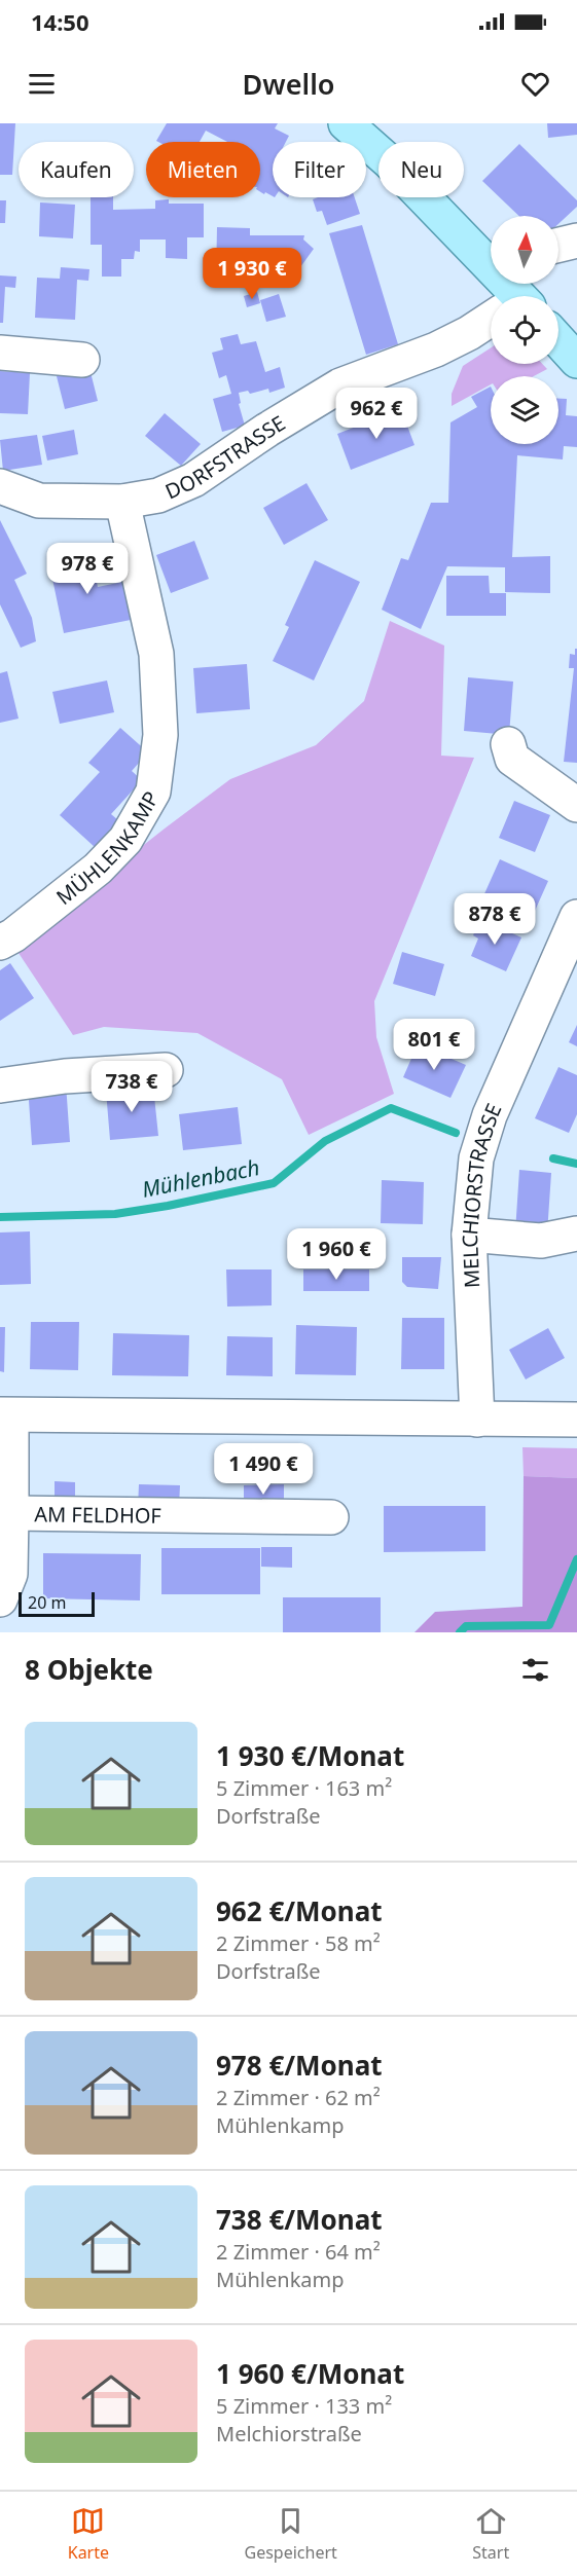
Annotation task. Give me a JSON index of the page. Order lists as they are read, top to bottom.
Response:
{
  "streets": {
    "street": [
      "DORFSTRASSE",
      "MÜHLENKAMP",
      "MELCHIORSTRASSE",
      "AM FELDHOF"
    ]
  },
  "crossings": [
    ["DORFSTRASSE", "MÜHLENKAMP"]
  ],
  "water": ["Mühlenbach"],
  "scale_bar": "20 m",
  "north": "top",
  "page": {
    "status": "14:50",
    "header": "Dwello",
    "chip": [
      "Kaufen",
      "Mieten",
      "Filter",
      "Neu"
    ],
    "price": [
      "1 930 €",
      "962 €",
      "978 €",
      "878 €",
      "801 €",
      "738 €",
      "1 960 €",
      "1 490 €"
    ],
    "scale": "20 m",
    "heading": "8 Objekte",
    "list": [
      {
        "name": "1 930 €/Monat",
        "note": "5 Zimmer · 163 m² · Dorfstraße"
      },
      {
        "name": "962 €/Monat",
        "note": "2 Zimmer · 58 m² · Dorfstraße"
      },
      {
        "name": "978 €/Monat",
        "note": "2 Zimmer · 62 m² · Mühlenkamp"
      },
      {
        "name": "738 €/Monat",
        "note": "2 Zimmer · 64 m² · Mühlenkamp"
      },
      {
        "name": "1 960 €/Monat",
        "note": "5 Zimmer · 133 m² · Melchiorstraße"
      }
    ],
    "tabs": ["Karte", "Gespeichert", "Start"]
  }
}
